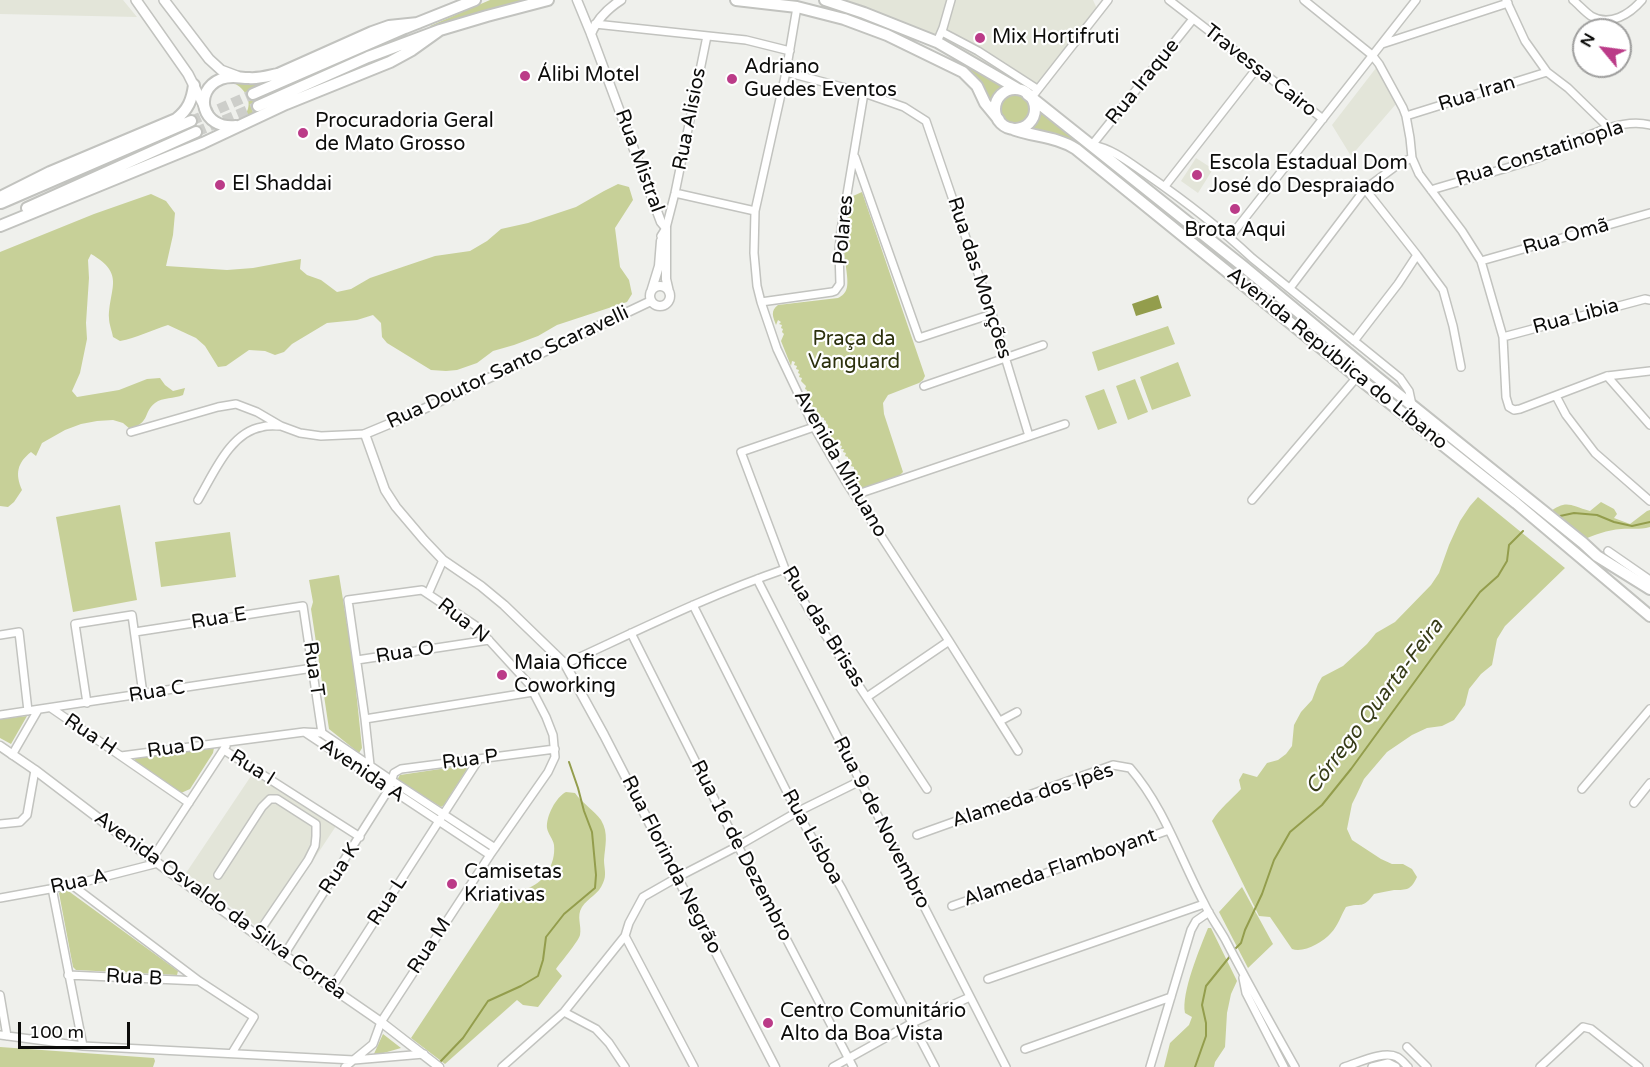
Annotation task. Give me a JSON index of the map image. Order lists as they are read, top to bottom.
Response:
{
  "streets": {
    "main road": ["Avenida República do Líbano"],
    "street": [
      "Travessa Cairo",
      "Rua Iraque",
      "Rua Iran",
      "Rua Alisios",
      "Rua Constatinopla",
      "Rua Mistral",
      "Polares",
      "Rua Omã",
      "Rua das Monções",
      "Rua Libia",
      "Rua Doutor Santo Scaravelli",
      "Avenida Minuano",
      "Rua E",
      "Rua N",
      "Rua das Brisas",
      "Rua O",
      "Rua T",
      "Rua C",
      "Rua H",
      "Rua D",
      "Rua P",
      "Rua I",
      "Avenida A",
      "Alameda dos Ipês",
      "Rua 9 de Novembro",
      "Rua Lisboa",
      "Rua 16 de Dezembro",
      "Rua Florinda Negrão",
      "Alameda Flamboyant",
      "Rua K",
      "Rua A",
      "Rua L",
      "Avenida Osvaldo da Silva Corrêa",
      "Rua M",
      "Rua B"
    ]
  },
  "crossings": [
    ["Travessa Cairo", "Rua Iraque"],
    ["Rua Iraque", "Avenida República do Líbano"],
    ["Rua Alisios", "Rua Mistral"],
    ["Polares", "Rua das Monções"],
    ["Polares", "Avenida Minuano"],
    ["Avenida República do Líbano", "Avenida Minuano"],
    ["Rua Doutor Santo Scaravelli", "Rua Florinda Negrão"],
    ["Avenida Minuano", "Rua das Brisas"],
    ["Rua E", "Rua T"],
    ["Rua N", "Rua O"],
    ["Rua N", "Rua P"],
    ["Rua N", "Rua M"],
    ["Rua T", "Rua C"],
    ["Rua T", "Avenida A"],
    ["Rua C", "Rua H"],
    ["Rua H", "Rua D"],
    ["Rua H", "Rua I"],
    ["Rua D", "Avenida A"],
    ["Rua P", "Avenida A"],
    ["Rua P", "Rua K"],
    ["Rua P", "Rua L"],
    ["Rua P", "Rua M"],
    ["Rua I", "Rua K"],
    ["Rua I", "Rua A"],
    ["Rua I", "Avenida Osvaldo da Silva Corrêa"],
    ["Avenida A", "Rua K"],
    ["Avenida A", "Rua L"],
    ["Avenida A", "Rua M"],
    ["Alameda dos Ipês", "Alameda Flamboyant"],
    ["Rua K", "Avenida Osvaldo da Silva Corrêa"],
    ["Rua A", "Avenida Osvaldo da Silva Corrêa"],
    ["Rua L", "Avenida Osvaldo da Silva Corrêa"],
    ["Avenida Osvaldo da Silva Corrêa", "Rua M"]
  ],
  "water": ["Córrego Quarta-Feira"],
  "parks": ["Praça da Vanguard"],
  "places": [
    "Mix Hortifruti",
    "Álibi Motel",
    "Adriano Guedes Eventos",
    "Procuradoria Geral de Mato Grosso",
    "Escola Estadual Dom José do Despraiado",
    "El Shaddai",
    "Brota Aqui",
    "Maia Oficce Coworking",
    "Camisetas Kriativas",
    "Centro Comunitário Alto da Boa Vista"
  ],
  "scale_bar": "100 m",
  "north": "top left"
}
